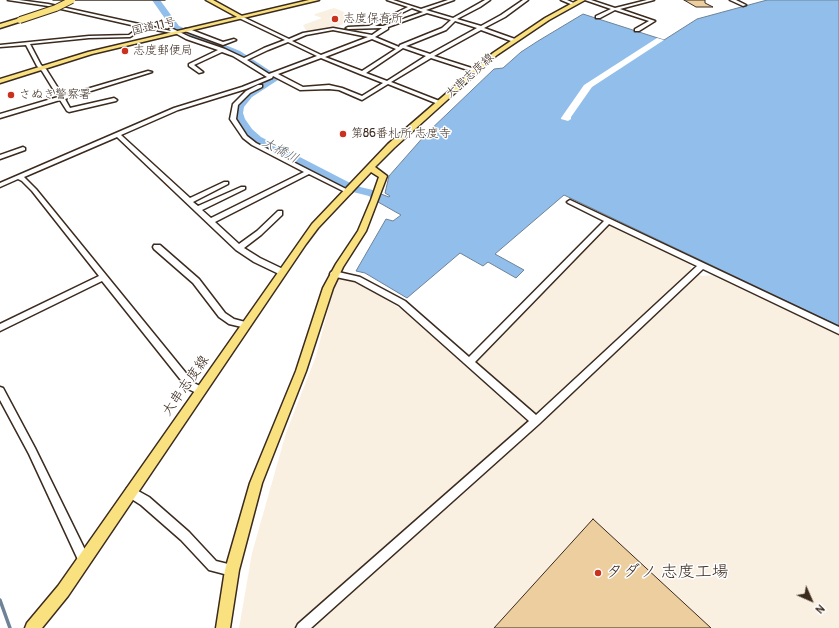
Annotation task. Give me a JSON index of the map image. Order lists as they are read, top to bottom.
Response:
{
  "streets": {
    "highway": ["国道11号"],
    "main road": ["大串志度線"]
  },
  "water": ["大橋川"],
  "places": [
    "志度保育所",
    "志度郵便局",
    "さぬき警察署",
    "第86番札所 志度寺",
    "タダノ 志度工場"
  ],
  "north": "bottom right"
}
